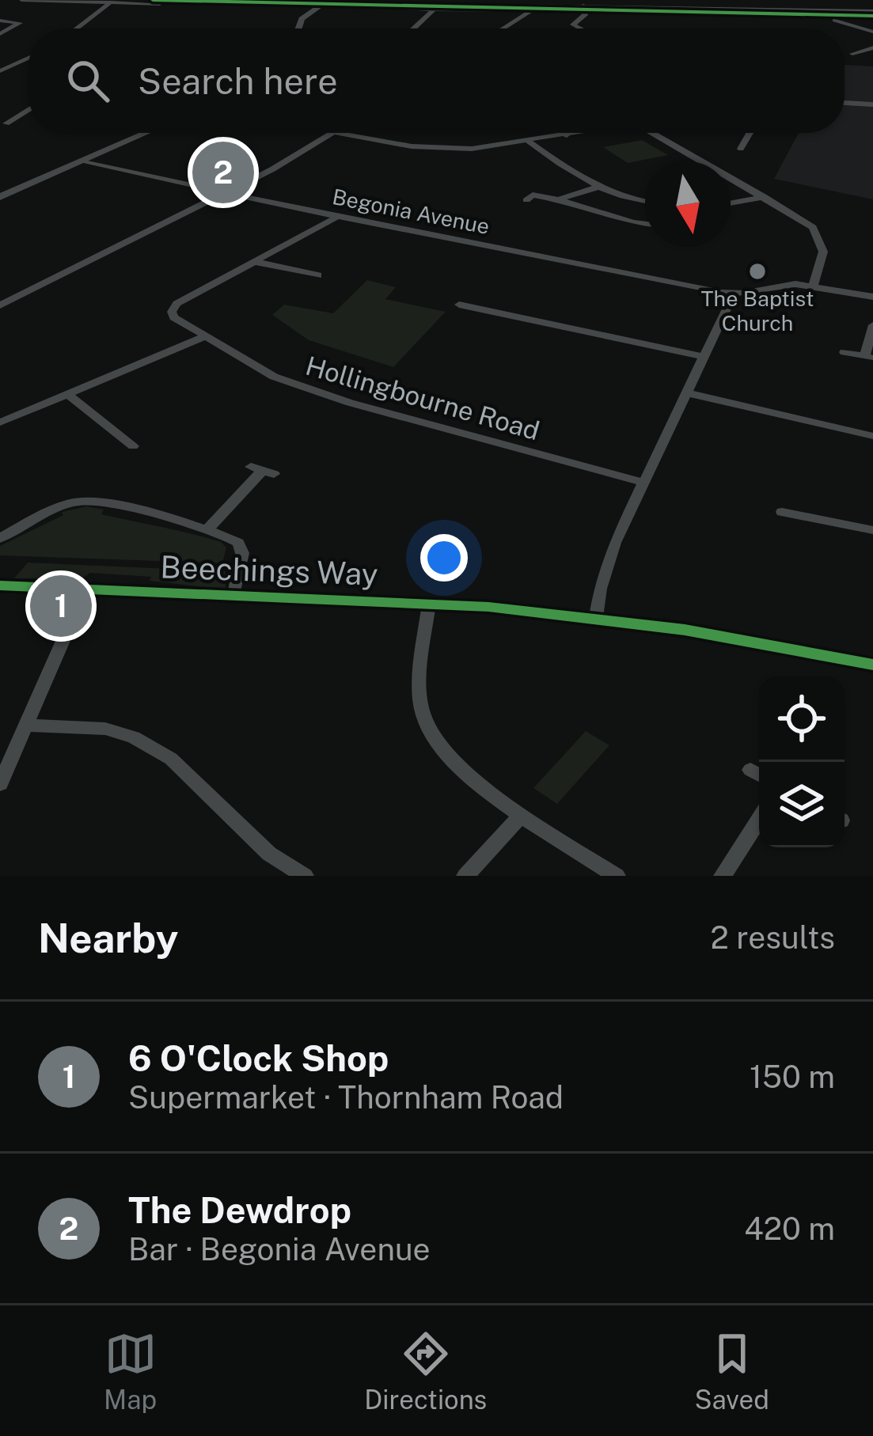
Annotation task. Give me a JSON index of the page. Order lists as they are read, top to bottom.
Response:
{
  "streets": {
    "street": ["Begonia Avenue", "Hollingbourne Road", "Beechings Way"]
  },
  "crossings": [
    ["Begonia Avenue", "Hollingbourne Road"]
  ],
  "places": ["The Baptist Church"],
  "north": "bottom",
  "page": {
    "search": "Search here",
    "pins": ["2", "1"],
    "heading": ["Nearby", "2 results"],
    "list": [
      {
        "mark": "1",
        "name": "6 O'Clock Shop",
        "note": "Supermarket · Thornham Road",
        "value": "150 m"
      },
      {
        "mark": "2",
        "name": "The Dewdrop",
        "note": "Bar · Begonia Avenue",
        "value": "420 m"
      }
    ],
    "nav": ["Map", "Directions", "Saved"]
  }
}
